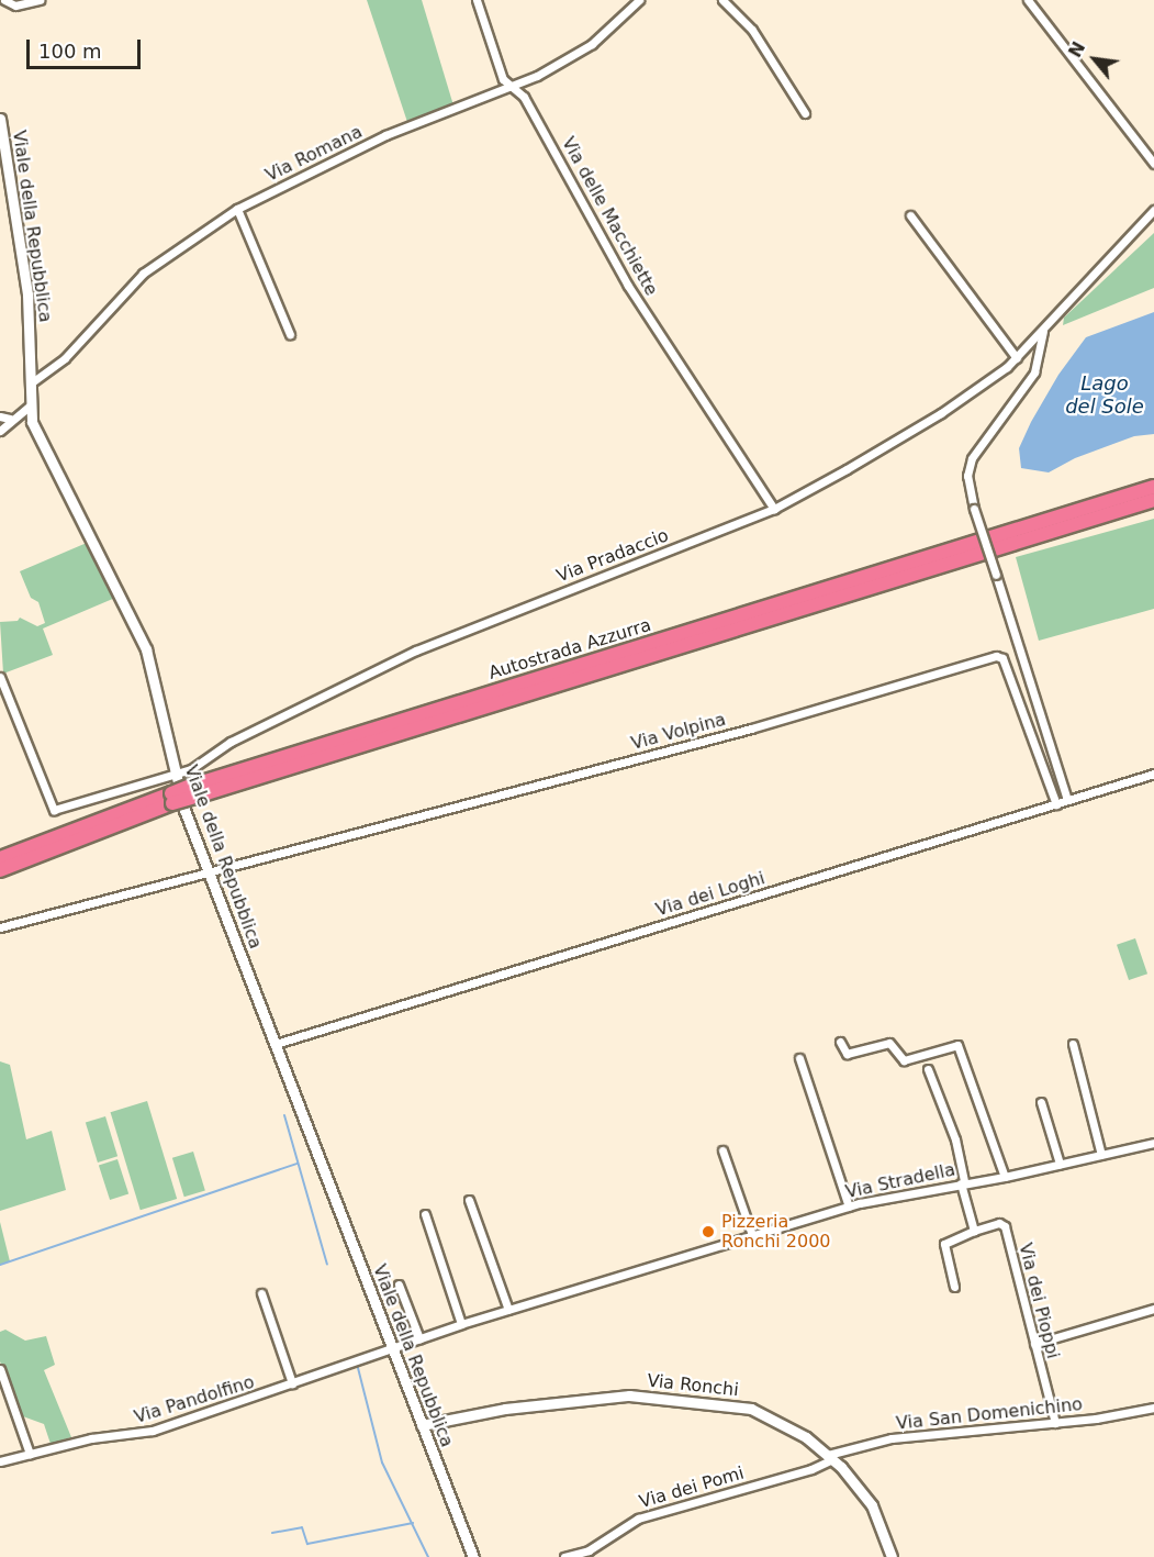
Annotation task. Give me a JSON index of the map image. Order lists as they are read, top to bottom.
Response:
{
  "streets": {
    "highway": ["Autostrada Azzurra"],
    "main road": ["Viale della Repubblica", "Via Ronchi"],
    "street": [
      "Via Romana",
      "Via delle Macchiette",
      "Via Pradaccio",
      "Via Volpina",
      "Via dei Loghi",
      "Via Stradella",
      "Via dei Pioppi",
      "Via Pandolfino",
      "Via San Domenichino",
      "Via dei Pomi"
    ]
  },
  "crossings": [
    ["Via Romana", "Via delle Macchiette"],
    ["Via Romana", "Viale della Repubblica"],
    ["Via delle Macchiette", "Via Pradaccio"],
    ["Viale della Repubblica", "Via Pradaccio"],
    ["Viale della Repubblica", "Via Volpina"],
    ["Viale della Repubblica", "Via dei Loghi"],
    ["Viale della Repubblica", "Via Stradella"],
    ["Viale della Repubblica", "Via Ronchi"],
    ["Viale della Repubblica", "Via Pandolfino"],
    ["Via Pradaccio", "Via dei Loghi"],
    ["Via Volpina", "Via dei Loghi"],
    ["Via Stradella", "Via Pandolfino"],
    ["Via dei Pioppi", "Via San Domenichino"],
    ["Via Ronchi", "Via San Domenichino"],
    ["Via Ronchi", "Via dei Pomi"],
    ["Via San Domenichino", "Via dei Pomi"]
  ],
  "water": ["Lago del Sole"],
  "places": ["Pizzeria Ronchi 2000"],
  "scale_bar": "100 m",
  "north": "top left"
}
